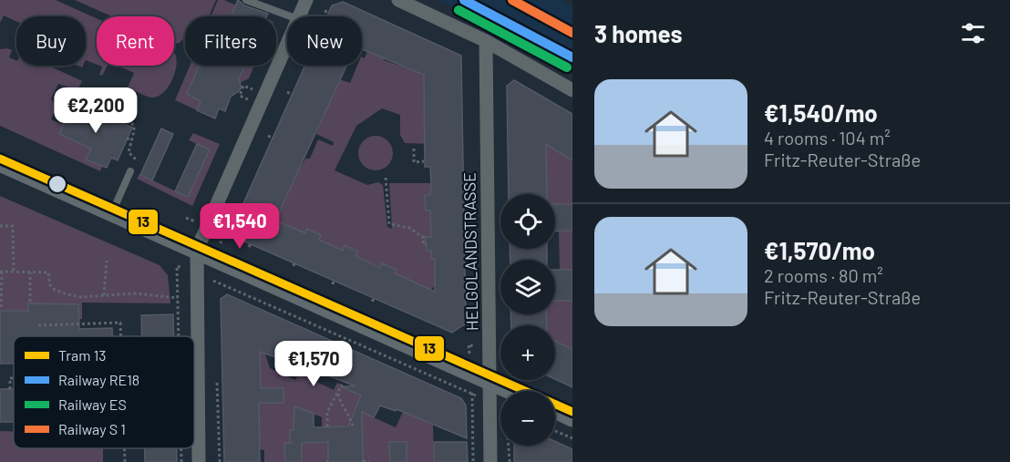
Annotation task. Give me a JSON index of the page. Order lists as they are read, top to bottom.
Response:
{
  "streets": {
    "street": ["HELGOLANDSTRASSE"]
  },
  "lines": ["rail line RE18", "rail line ES", "tram line 13"],
  "legend": [
    "Tram 13",
    "Railway RE18",
    "Railway ES",
    "Railway S 1"
  ],
  "page": {
    "heading": "3 homes",
    "chip": [
      "Buy",
      "Rent",
      "Filters",
      "New"
    ],
    "list": [
      {
        "name": "€1,540/mo",
        "note": "4 rooms · 104 m² · Fritz-Reuter-Straße"
      },
      {
        "name": "€1,570/mo",
        "note": "2 rooms · 80 m² · Fritz-Reuter-Straße"
      }
    ],
    "price": ["€2,200", "€1,540", "€1,570"],
    "map_buttons": ["+", "−"]
  }
}
